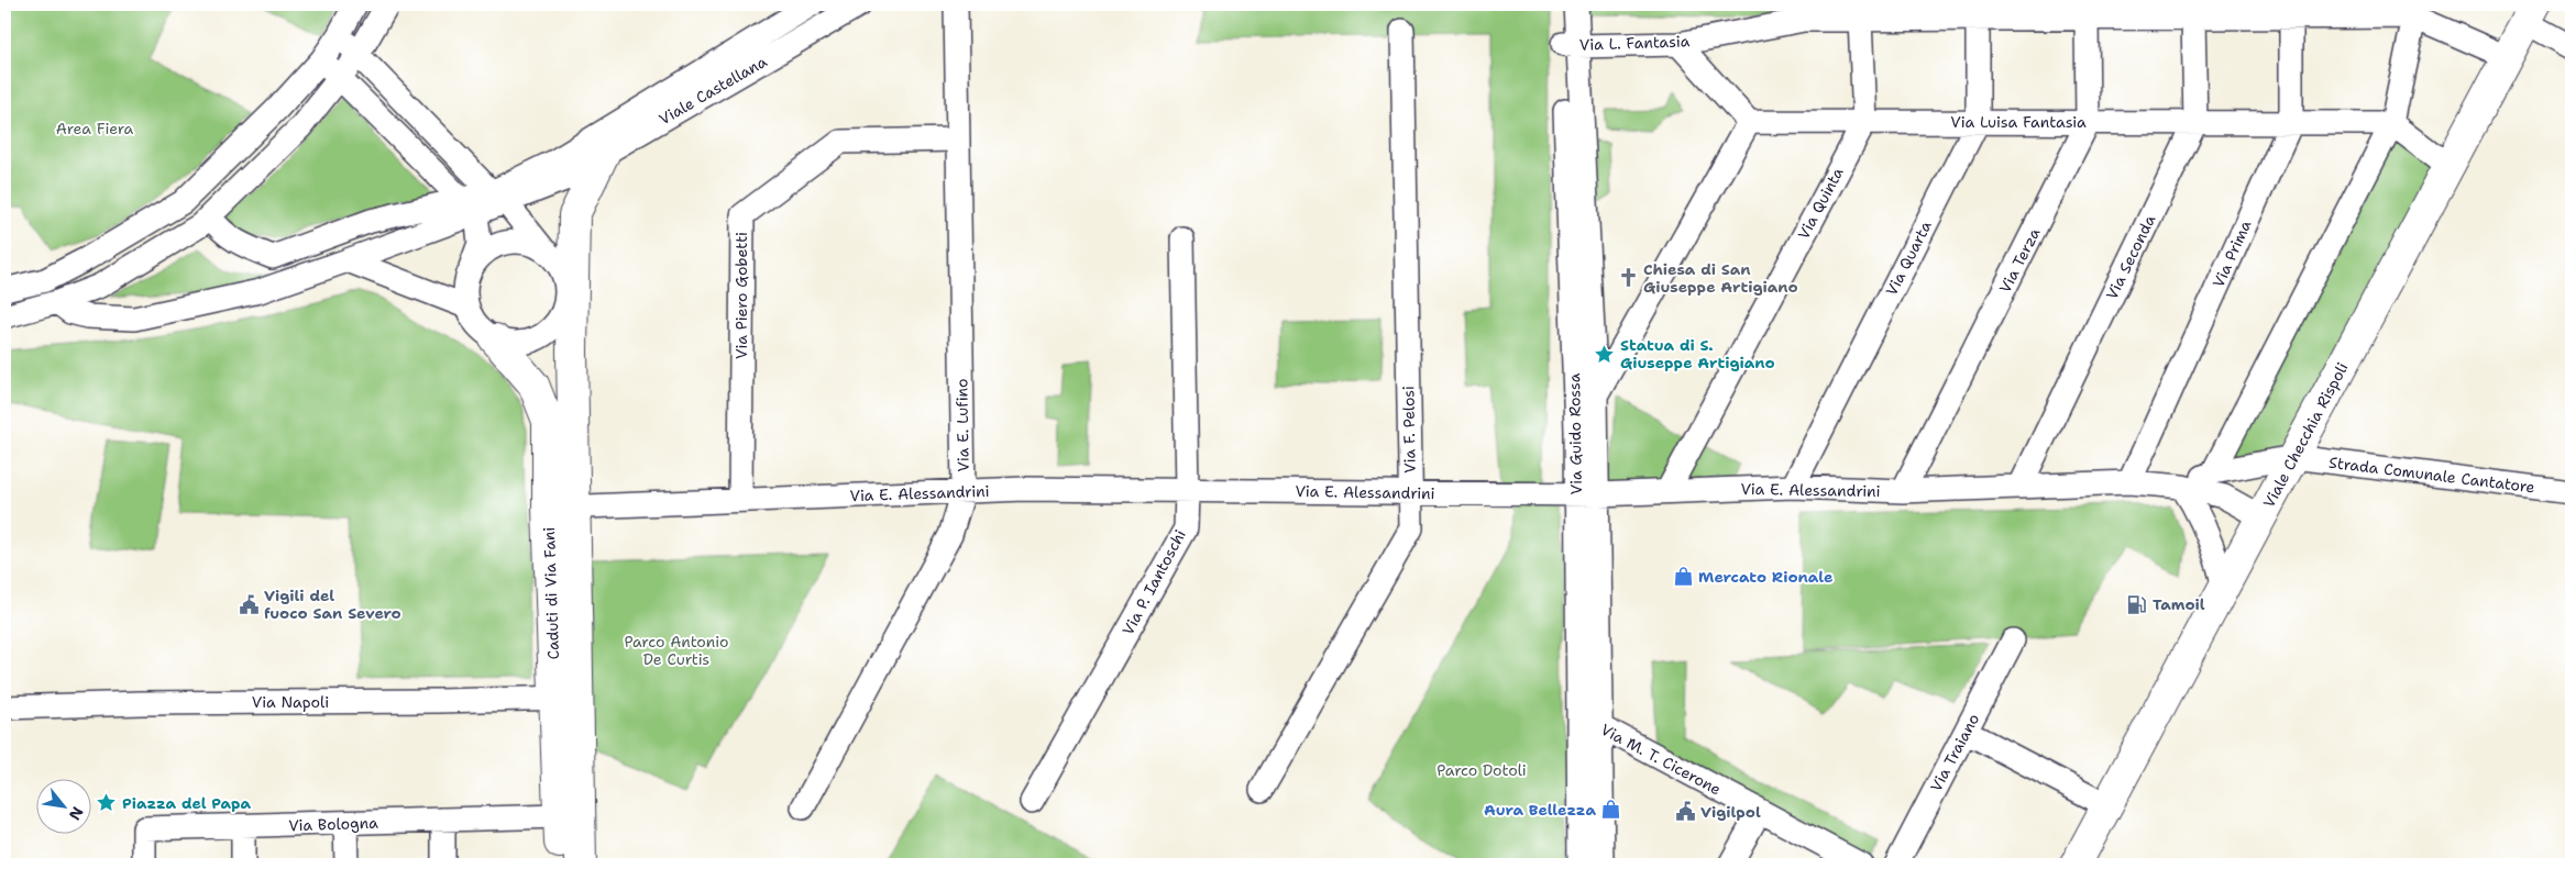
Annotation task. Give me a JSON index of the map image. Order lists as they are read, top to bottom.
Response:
{
  "streets": {
    "street": [
      "Via L. Fantasia",
      "Viale Castellana",
      "Via Luisa Fantasia",
      "Via Quinta",
      "Via Prima",
      "Via Seconda",
      "Via Quarta",
      "Via Terza",
      "Via Piero Gobetti",
      "Via E. Lufino",
      "Via F. Pelosi",
      "Via Guido Rossa",
      "Viale Checchia Rispoli",
      "Strada Comunale Cantatore",
      "Via E. Alessandrini",
      "Via P. Iantoschi",
      "Caduti di Via Fani",
      "Via Napoli",
      "Via Traiano",
      "Via M. T. Cicerone",
      "Via Bologna"
    ]
  },
  "crossings": [
    ["Via L. Fantasia", "Via Quinta"],
    ["Via L. Fantasia", "Via Prima"],
    ["Via L. Fantasia", "Via Seconda"],
    ["Via L. Fantasia", "Via Quarta"],
    ["Via L. Fantasia", "Via Terza"],
    ["Via L. Fantasia", "Via Guido Rossa"],
    ["Via Luisa Fantasia", "Via Quinta"],
    ["Via Luisa Fantasia", "Via Prima"],
    ["Via Luisa Fantasia", "Via Seconda"],
    ["Via Luisa Fantasia", "Via Quarta"],
    ["Via Luisa Fantasia", "Via Terza"],
    ["Via Quinta", "Via E. Alessandrini"],
    ["Via Prima", "Via E. Alessandrini"],
    ["Via Seconda", "Via E. Alessandrini"],
    ["Via Quarta", "Via E. Alessandrini"],
    ["Via Terza", "Via E. Alessandrini"],
    ["Via Piero Gobetti", "Via E. Lufino"],
    ["Via Piero Gobetti", "Via E. Alessandrini"],
    ["Via E. Lufino", "Via E. Alessandrini"],
    ["Via F. Pelosi", "Via E. Alessandrini"],
    ["Via Guido Rossa", "Via E. Alessandrini"],
    ["Via Guido Rossa", "Via M. T. Cicerone"],
    ["Viale Checchia Rispoli", "Strada Comunale Cantatore"],
    ["Viale Checchia Rispoli", "Via E. Alessandrini"],
    ["Strada Comunale Cantatore", "Via E. Alessandrini"],
    ["Via E. Alessandrini", "Via P. Iantoschi"],
    ["Via E. Alessandrini", "Caduti di Via Fani"],
    ["Caduti di Via Fani", "Via Napoli"],
    ["Caduti di Via Fani", "Via Bologna"]
  ],
  "parks": ["Area Fiera", "Parco Antonio De Curtis", "Parco Dotoli"],
  "places": {
    "church": ["Chiesa di San Giuseppe Artigiano"],
    "place": ["Statua di S. Giuseppe Artigiano", "Piazza del Papa"],
    "shop": ["Mercato Rionale", "Aura Bellezza"],
    "public building": ["Vigili del fuoco San Severo", "Vigilpol"],
    "fuel station": ["Tamoil"]
  },
  "north": "bottom right"
}
